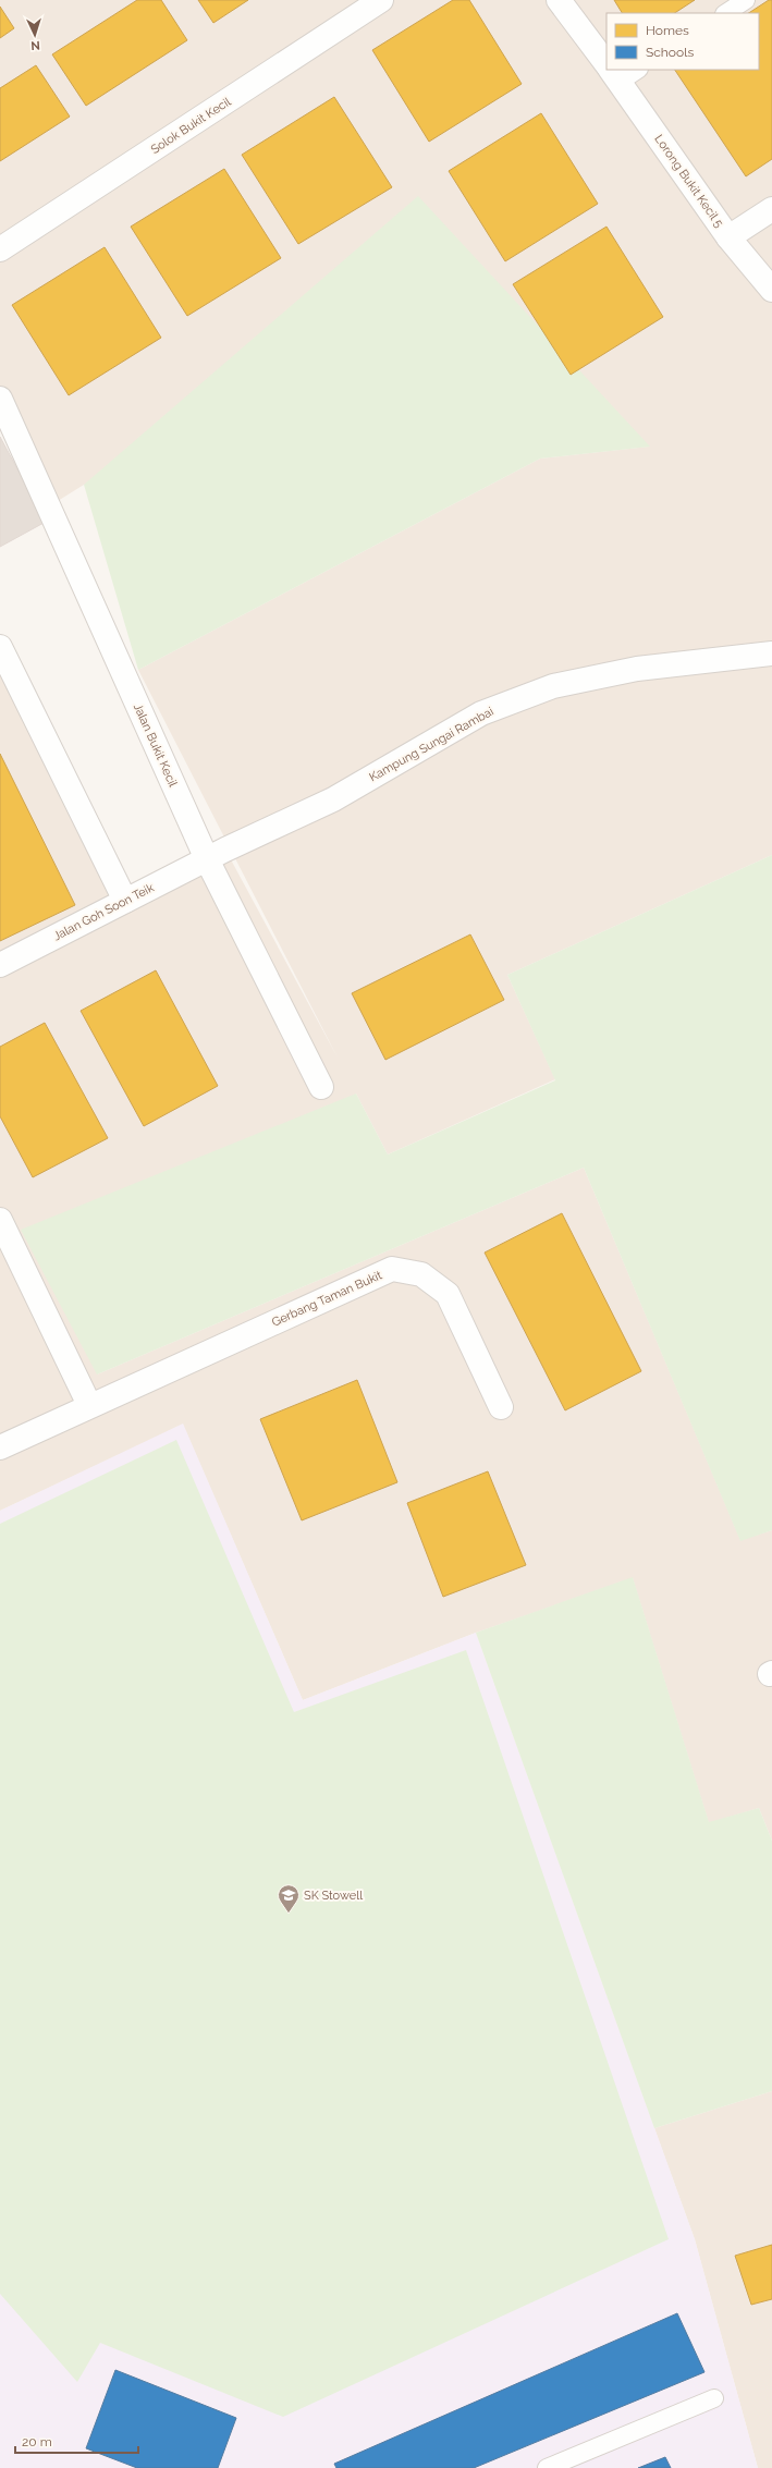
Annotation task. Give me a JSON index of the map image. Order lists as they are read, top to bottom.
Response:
{
  "streets": {
    "street": [
      "Solok Bukit Kecil",
      "Lorong Bukit Kecil 5",
      "Kampung Sungai Rambai",
      "Jalan Bukit Kecil",
      "Jalan Goh Soon Teik",
      "Gerbang Taman Bukit"
    ]
  },
  "crossings": [
    ["Kampung Sungai Rambai", "Jalan Bukit Kecil"],
    ["Kampung Sungai Rambai", "Jalan Goh Soon Teik"],
    ["Jalan Bukit Kecil", "Jalan Goh Soon Teik"]
  ],
  "places": {
    "school or university": ["SK Stowell"]
  },
  "legend": ["Homes", "Schools"],
  "scale_bar": "20 m",
  "north": "bottom"
}
